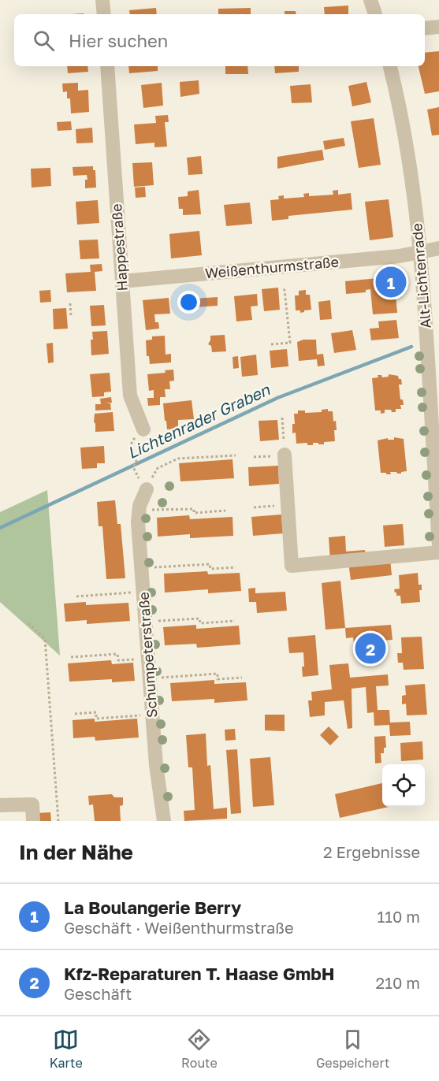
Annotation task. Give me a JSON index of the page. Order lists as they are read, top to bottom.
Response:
{
  "streets": {
    "street": [
      "Happestraße",
      "Weißenthurmstraße",
      "Alt-Lichtenrade",
      "Schumpeterstraße"
    ]
  },
  "crossings": [
    ["Happestraße", "Weißenthurmstraße"],
    ["Weißenthurmstraße", "Alt-Lichtenrade"]
  ],
  "water": ["Lichtenrader Graben"],
  "page": {
    "search": "Hier suchen",
    "pins": ["1", "2"],
    "heading": ["In der Nähe", "2 Ergebnisse"],
    "list": [
      {
        "mark": "1",
        "name": "La Boulangerie Berry",
        "note": "Geschäft · Weißenthurmstraße",
        "value": "110 m"
      },
      {
        "mark": "2",
        "name": "Kfz-Reparaturen T. Haase GmbH",
        "note": "Geschäft",
        "value": "210 m"
      }
    ],
    "nav": ["Karte", "Route", "Gespeichert"]
  }
}
